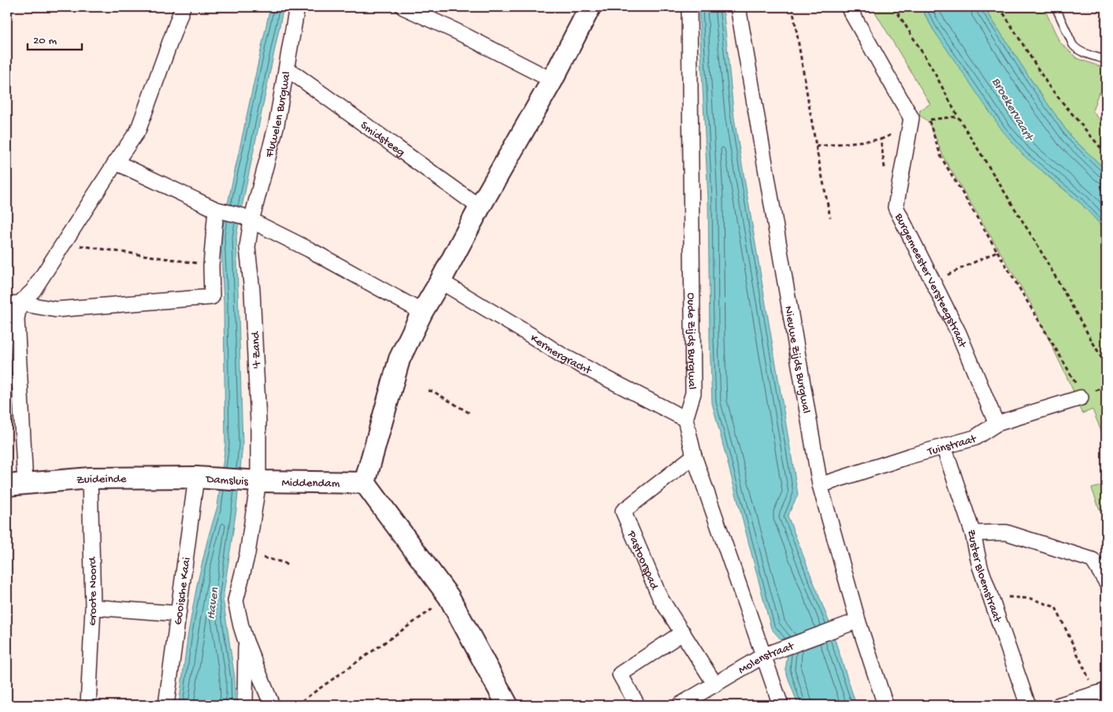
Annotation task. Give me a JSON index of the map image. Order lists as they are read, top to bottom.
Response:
{
  "streets": {
    "street": [
      "Fluwelen Burgwal",
      "Smidsteeg",
      "Burgemeester Versteegstraat",
      "Oude Zijds Burgwal",
      "'t Zand",
      "Kermergracht",
      "Nieuwe Zijds Burgwal",
      "Tuinstraat",
      "Zuideinde",
      "Damsluis",
      "Middendam",
      "Pastoorspad",
      "Zuster Bloemstraat",
      "Groote Noord",
      "Gooische Kaai",
      "Molenstraat"
    ]
  },
  "crossings": [
    ["Fluwelen Burgwal", "Smidsteeg"],
    ["Fluwelen Burgwal", "'t Zand"],
    ["Burgemeester Versteegstraat", "Tuinstraat"],
    ["Oude Zijds Burgwal", "Kermergracht"],
    ["'t Zand", "Damsluis"],
    ["'t Zand", "Middendam"],
    ["Nieuwe Zijds Burgwal", "Tuinstraat"],
    ["Nieuwe Zijds Burgwal", "Molenstraat"],
    ["Tuinstraat", "Zuster Bloemstraat"],
    ["Zuideinde", "Damsluis"],
    ["Zuideinde", "Groote Noord"],
    ["Zuideinde", "Gooische Kaai"],
    ["Damsluis", "Middendam"],
    ["Damsluis", "Gooische Kaai"],
    ["Pastoorspad", "Molenstraat"]
  ],
  "water": ["Broekervaart", "Haven"],
  "scale_bar": "20 m"
}
